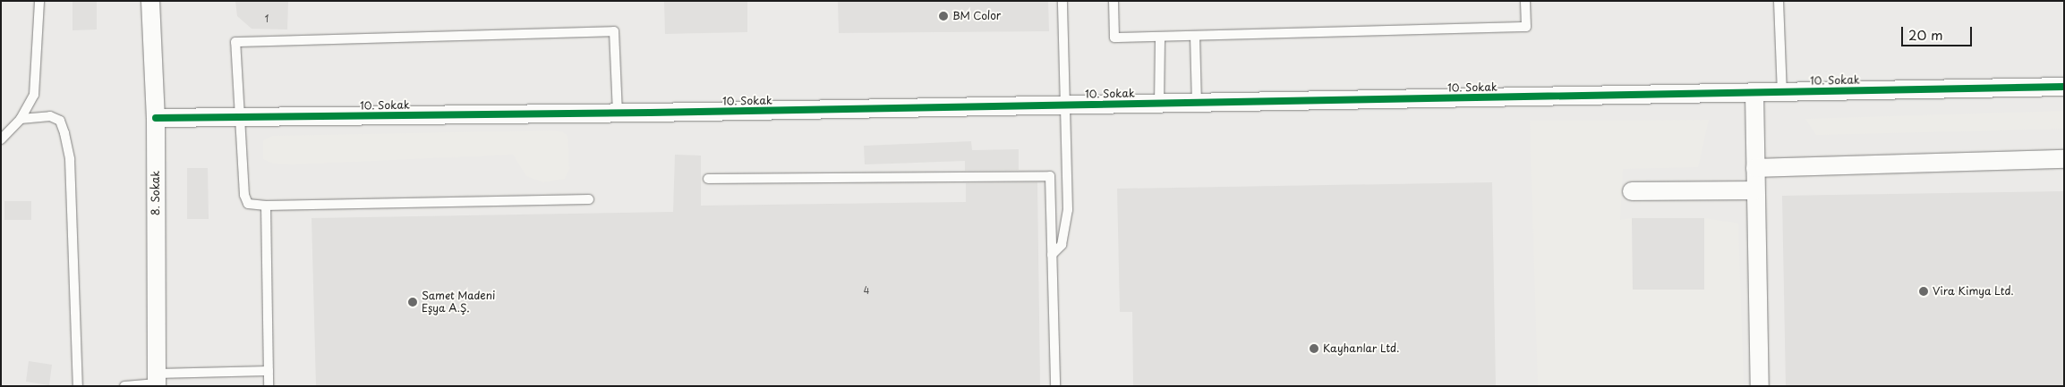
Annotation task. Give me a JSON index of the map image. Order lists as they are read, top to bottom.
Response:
{
  "streets": {
    "street": ["10. Sokak", "8. Sokak"]
  },
  "crossings": [
    ["10. Sokak", "8. Sokak"]
  ],
  "places": [
    "BM Color",
    "Vira Kimya Ltd.",
    "Samet Madeni Eşya A.Ş.",
    "Kayhanlar Ltd."
  ],
  "house_numbers": ["1", "4"],
  "scale_bar": "20 m"
}
